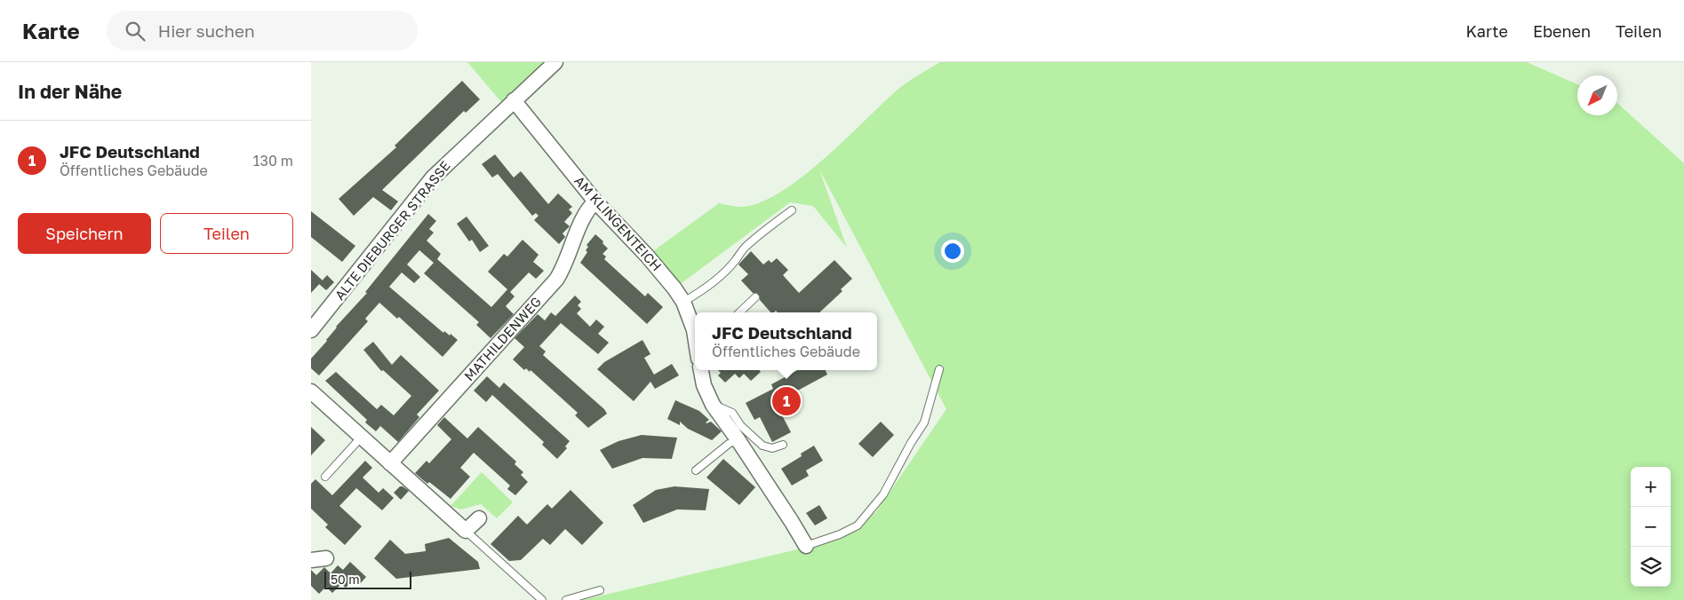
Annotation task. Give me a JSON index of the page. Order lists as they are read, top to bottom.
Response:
{
  "streets": {
    "street": ["AM KLINGENTEICH", "ALTE DIEBURGER STRASSE", "MATHILDENWEG"]
  },
  "crossings": [
    ["AM KLINGENTEICH", "ALTE DIEBURGER STRASSE"],
    ["AM KLINGENTEICH", "MATHILDENWEG"]
  ],
  "scale_bar": "50 m",
  "north": "bottom left",
  "page": {
    "header": "Karte",
    "search": "Hier suchen",
    "nav": ["Karte", "Ebenen", "Teilen"],
    "heading": "In der Nähe",
    "list": [
      {
        "mark": "1",
        "name": "JFC Deutschland",
        "note": "Öffentliches Gebäude",
        "value": "130 m"
      }
    ],
    "buttons": ["Speichern", "Teilen"],
    "popup": ["JFC Deutschland", "Öffentliches Gebäude"],
    "pins": "1",
    "map_buttons": ["+", "−"],
    "scale": "50 m"
  }
}
